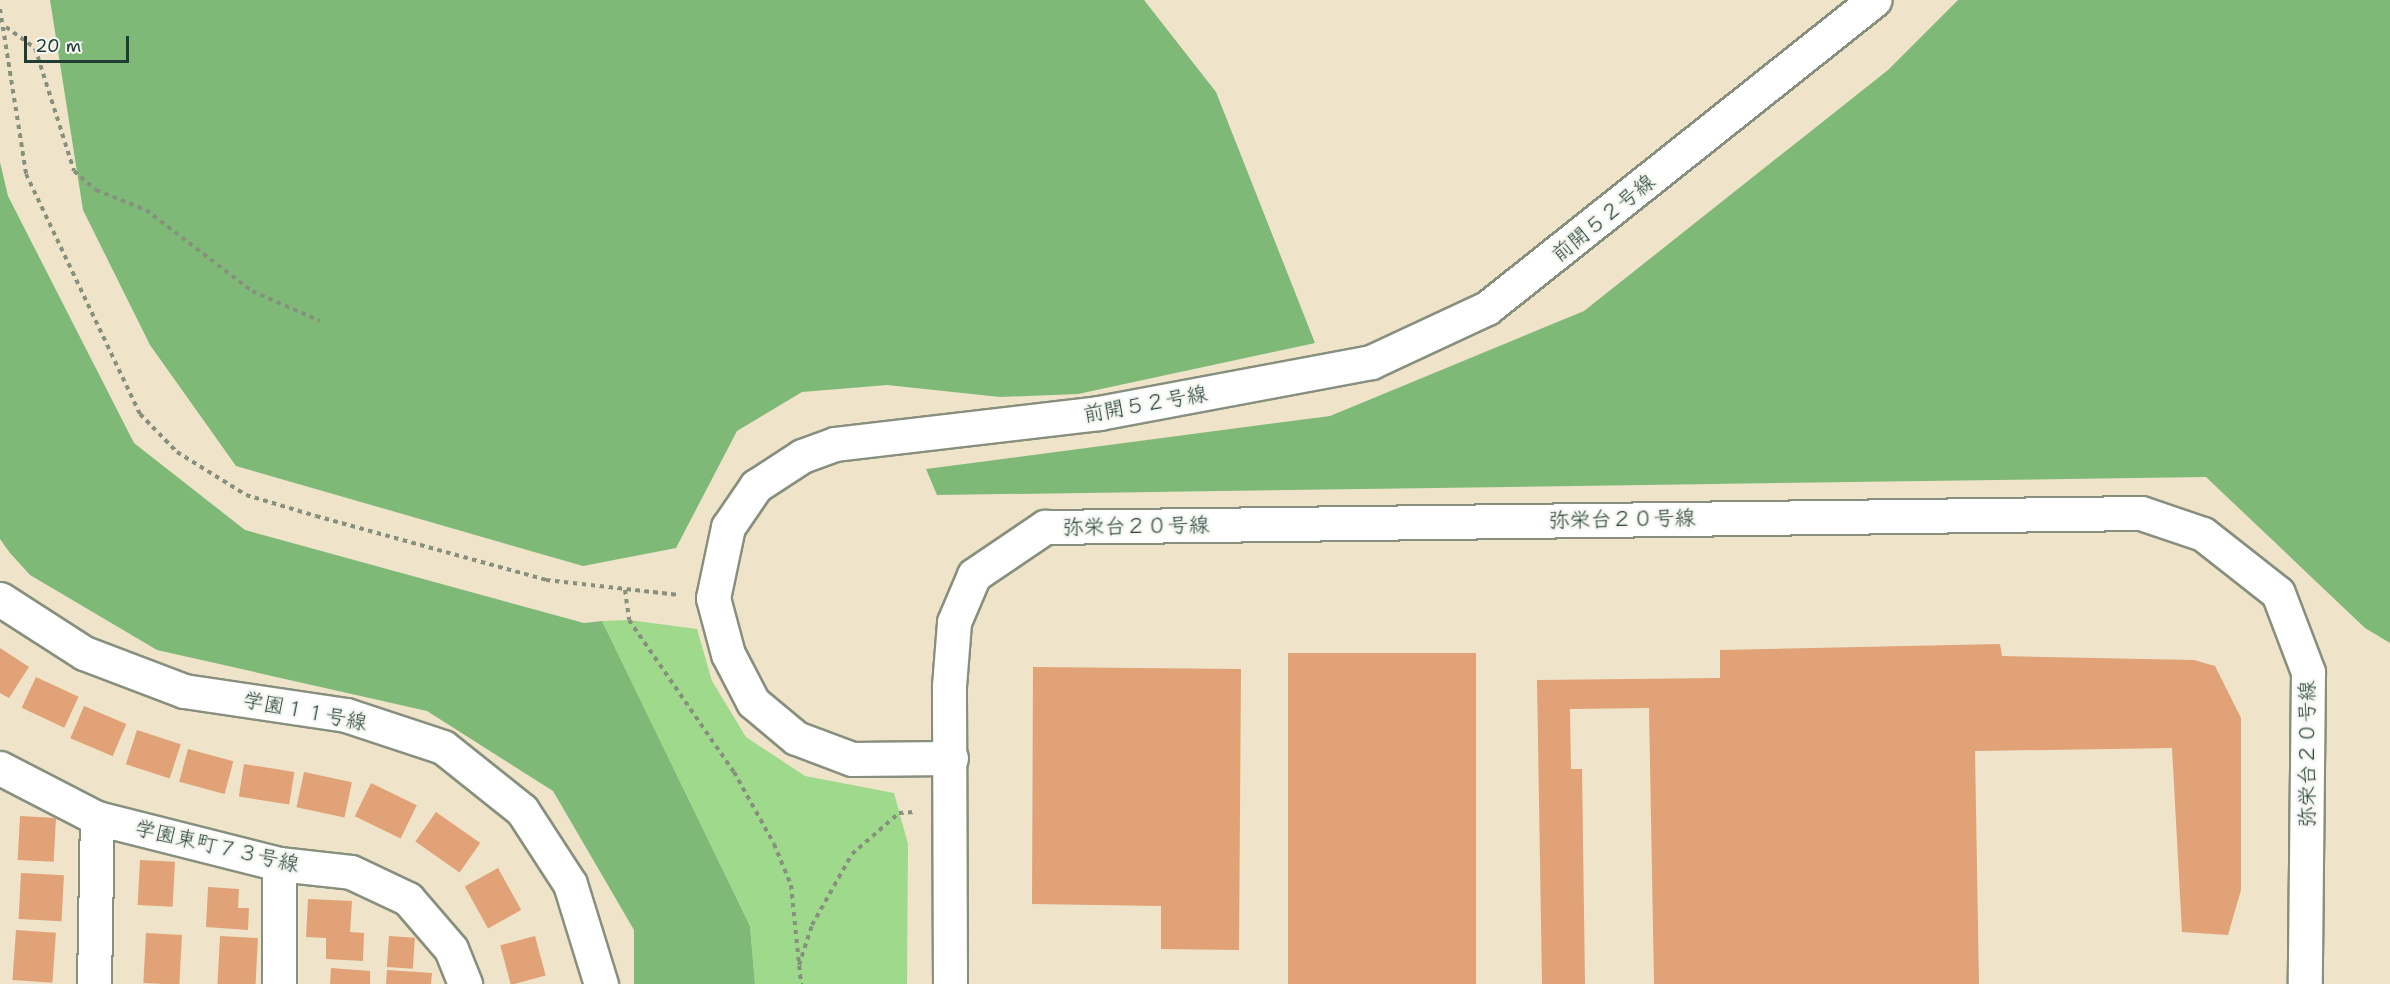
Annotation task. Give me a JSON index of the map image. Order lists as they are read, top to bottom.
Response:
{
  "streets": {
    "street": [
      "前開５２号線",
      "弥栄台２０号線",
      "学園１１号線",
      "学園東町７３号線"
    ]
  },
  "crossings": [
    ["前開５２号線", "弥栄台２０号線"]
  ],
  "scale_bar": "20 m"
}
